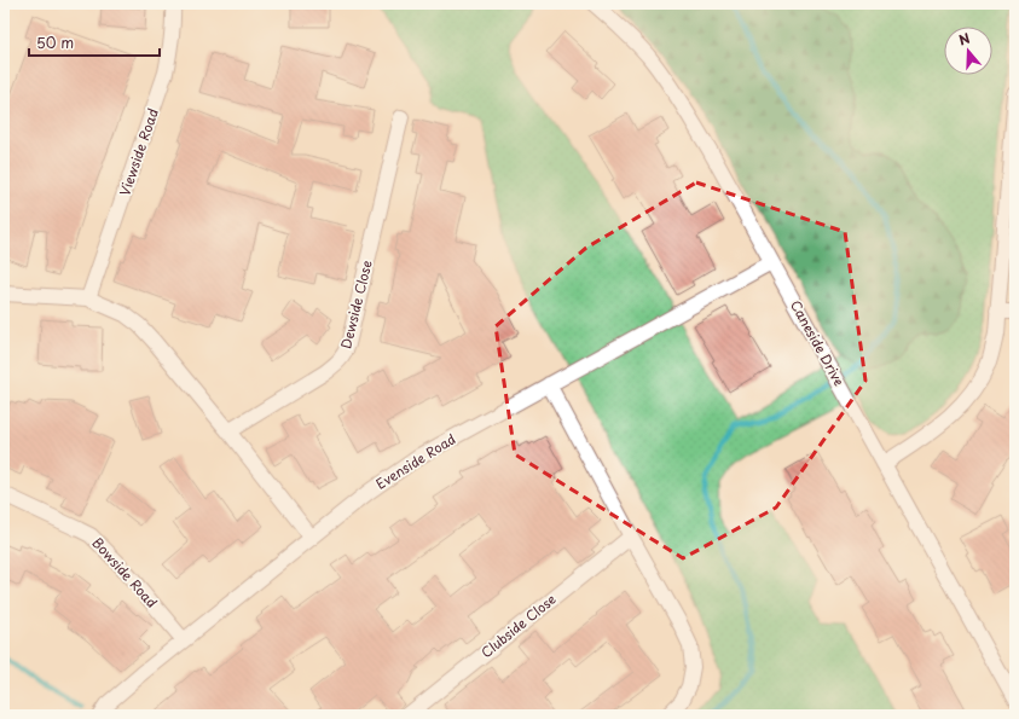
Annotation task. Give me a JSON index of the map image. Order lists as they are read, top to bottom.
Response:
{
  "streets": {
    "street": [
      "Viewside Road",
      "Dewside Close",
      "Caneside Drive",
      "Evenside Road",
      "Bowside Road",
      "Clubside Close"
    ]
  },
  "crossings": [
    ["Caneside Drive", "Evenside Road"],
    ["Evenside Road", "Bowside Road"]
  ],
  "scale_bar": "50 m",
  "north": "top"
}
